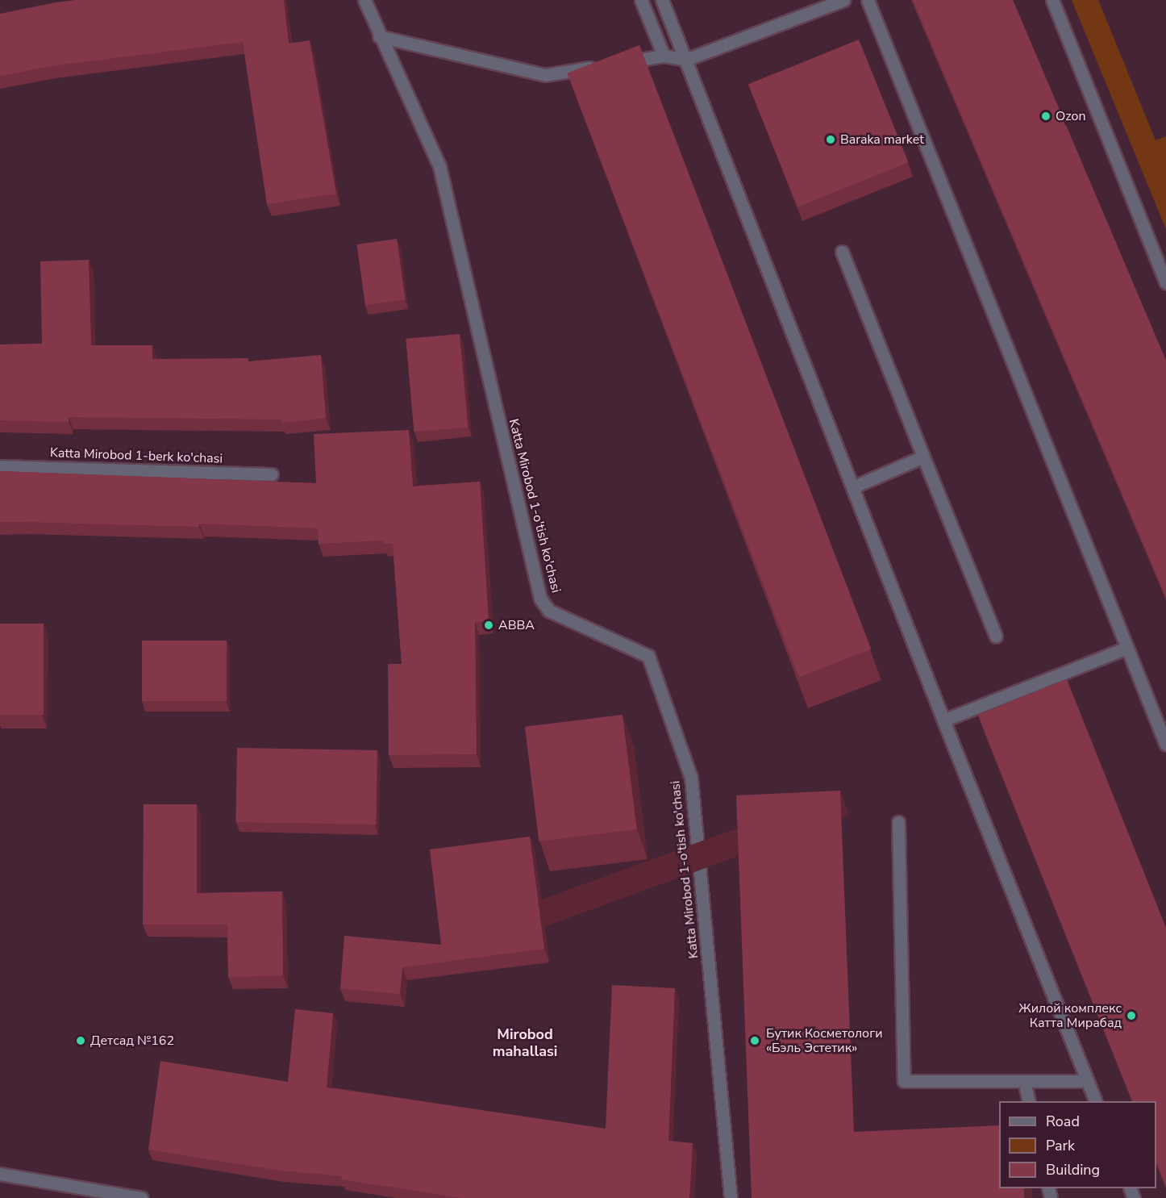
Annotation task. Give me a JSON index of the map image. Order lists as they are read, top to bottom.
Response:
{
  "streets": {
    "street": ["Katta Mirobod 1-berk ko'chasi", "Katta Mirobod 1-o'tish ko'chasi"]
  },
  "districts": ["Mirobod mahallasi"],
  "places": [
    "Ozon",
    "Baraka market",
    "ABBA",
    "Жилой комплекс Катта Мирабад",
    "Детсад №162",
    "Бутик Косметологи «Бэль Эстетик»"
  ],
  "legend": ["Road", "Park", "Building"]
}
